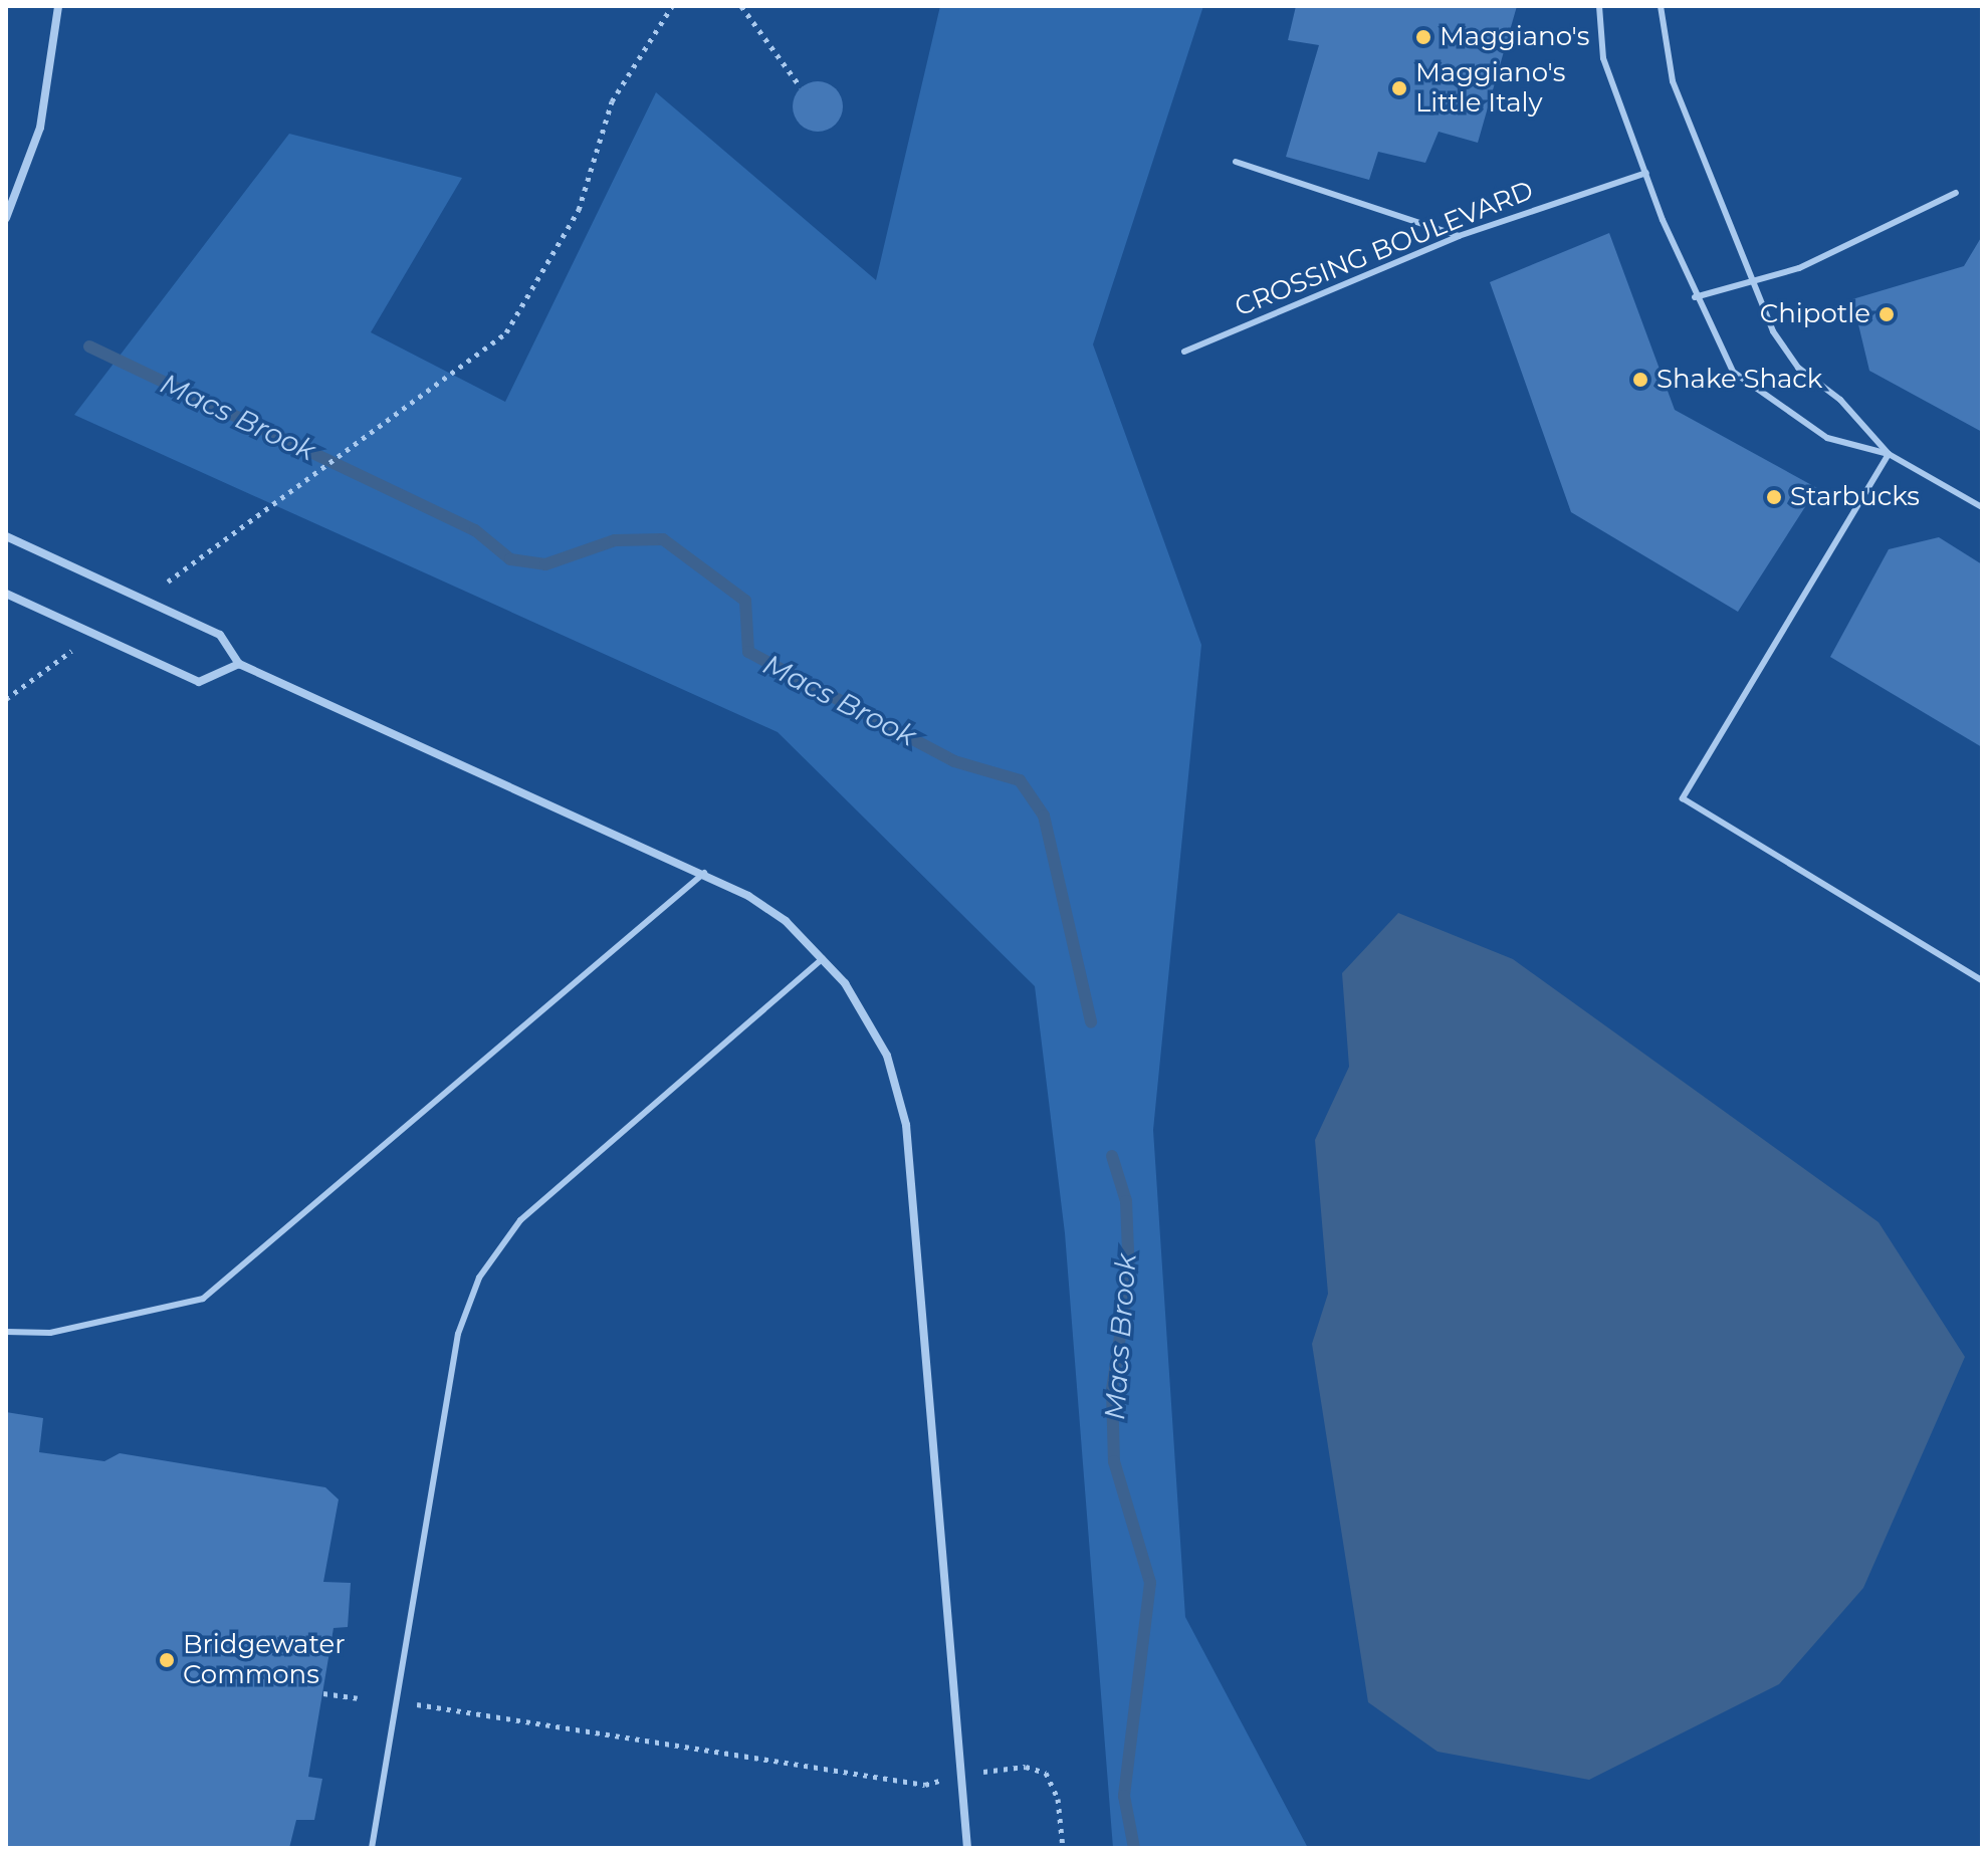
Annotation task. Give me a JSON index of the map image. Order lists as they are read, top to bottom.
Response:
{
  "streets": {
    "lane": ["CROSSING BOULEVARD"]
  },
  "water": ["Macs Brook"],
  "places": [
    "Maggiano's",
    "Maggiano's Little Italy",
    "Chipotle",
    "Shake Shack",
    "Starbucks",
    "Bridgewater Commons"
  ]
}
